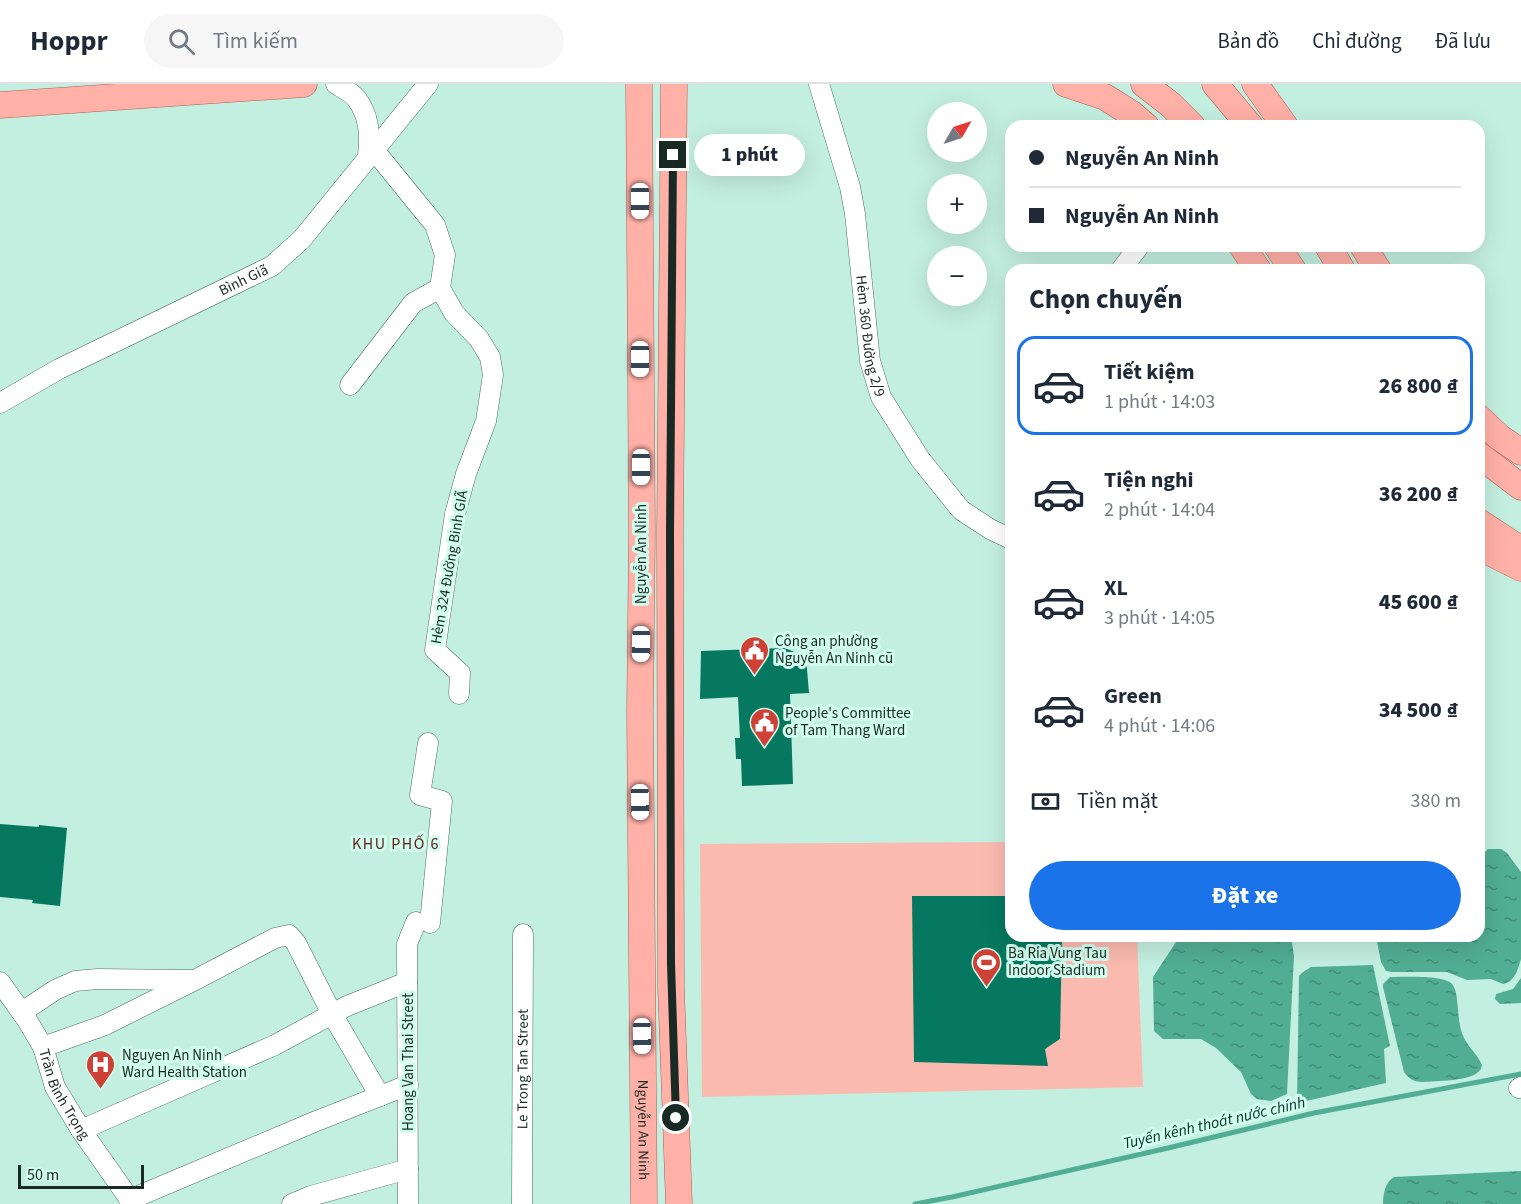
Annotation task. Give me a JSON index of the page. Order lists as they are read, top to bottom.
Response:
{
  "streets": {
    "main road": ["Nguyễn An Ninh"],
    "street": [
      "Bình Giã",
      "Hẻm 360 Đường 2/9",
      "Hẻm 324 Đường Binh GIÃ",
      "Hoang Van Thai Street",
      "Le Trong Tan Street",
      "Trần Bình Trọng"
    ]
  },
  "districts": ["KHU PHỐ 6"],
  "water": ["Tuyến kênh thoát nước chính"],
  "places": {
    "public building": ["Công an phường Nguyễn An Ninh cũ", "People's Committee of Tam Thang Ward"],
    "sports": ["Ba Ria Vung Tau Indoor Stadium"],
    "hospital": ["Nguyen An Ninh Ward Health Station"]
  },
  "scale_bar": "50 m",
  "north": "top right",
  "page": {
    "header": "Hoppr",
    "search": "Tìm kiếm",
    "nav": ["Bản đồ", "Chỉ đường", "Đã lưu"],
    "map_buttons": ["+", "−"],
    "banner": ["Nguyễn An Ninh", "Nguyễn An Ninh"],
    "bubble": "1 phút",
    "heading": "Chọn chuyến",
    "list": [
      {
        "name": "Tiết kiệm",
        "note": "1 phút · 14:03",
        "value": "26 800 ₫"
      },
      {
        "name": "Tiện nghi",
        "note": "2 phút · 14:04",
        "value": "36 200 ₫"
      },
      {
        "name": "XL",
        "note": "3 phút · 14:05",
        "value": "45 600 ₫"
      },
      {
        "name": "Green",
        "note": "4 phút · 14:06",
        "value": "34 500 ₫"
      }
    ],
    "pay": ["Tiền mặt", "380 m"],
    "buttons": "Đặt xe",
    "scale": "50 m"
  }
}
